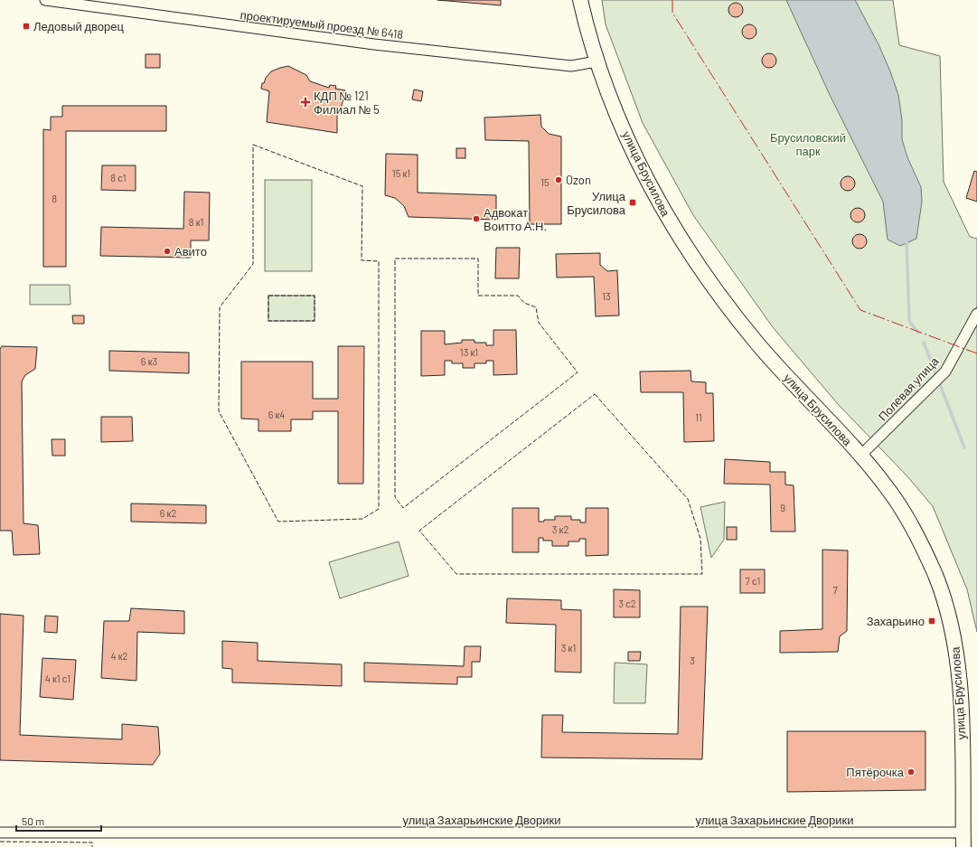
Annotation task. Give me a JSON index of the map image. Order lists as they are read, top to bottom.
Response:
{
  "streets": {
    "street": [
      "проектируемый проезд № 6418",
      "улица Брусилова",
      "Полевая улица",
      "улица Захарьинские Дворики"
    ]
  },
  "crossings": [
    ["проектируемый проезд № 6418", "улица Брусилова"],
    ["улица Брусилова", "Полевая улица"],
    ["улица Брусилова", "улица Захарьинские Дворики"]
  ],
  "parks": ["Брусиловский парк"],
  "places": {
    "transit": ["Ледовый дворец", "Улица Брусилова", "Захарьино"],
    "health": ["КДП № 121 Филиал № 5"],
    "other": [
      "Ozon",
      "Адвокат Воитто А.Н.",
      "Авито",
      "Пятёрочка"
    ]
  },
  "house_numbers": [
    "15 к1",
    "8 с1",
    "15",
    "8",
    "8 к1",
    "13",
    "13 к1",
    "6 к3",
    "6 к4",
    "11",
    "9",
    "6 к2",
    "3 к2",
    "7 с1",
    "7",
    "3 с2",
    "3 к1",
    "4 к2",
    "3",
    "4 к1 с1"
  ],
  "scale_bar": "50 m"
}
